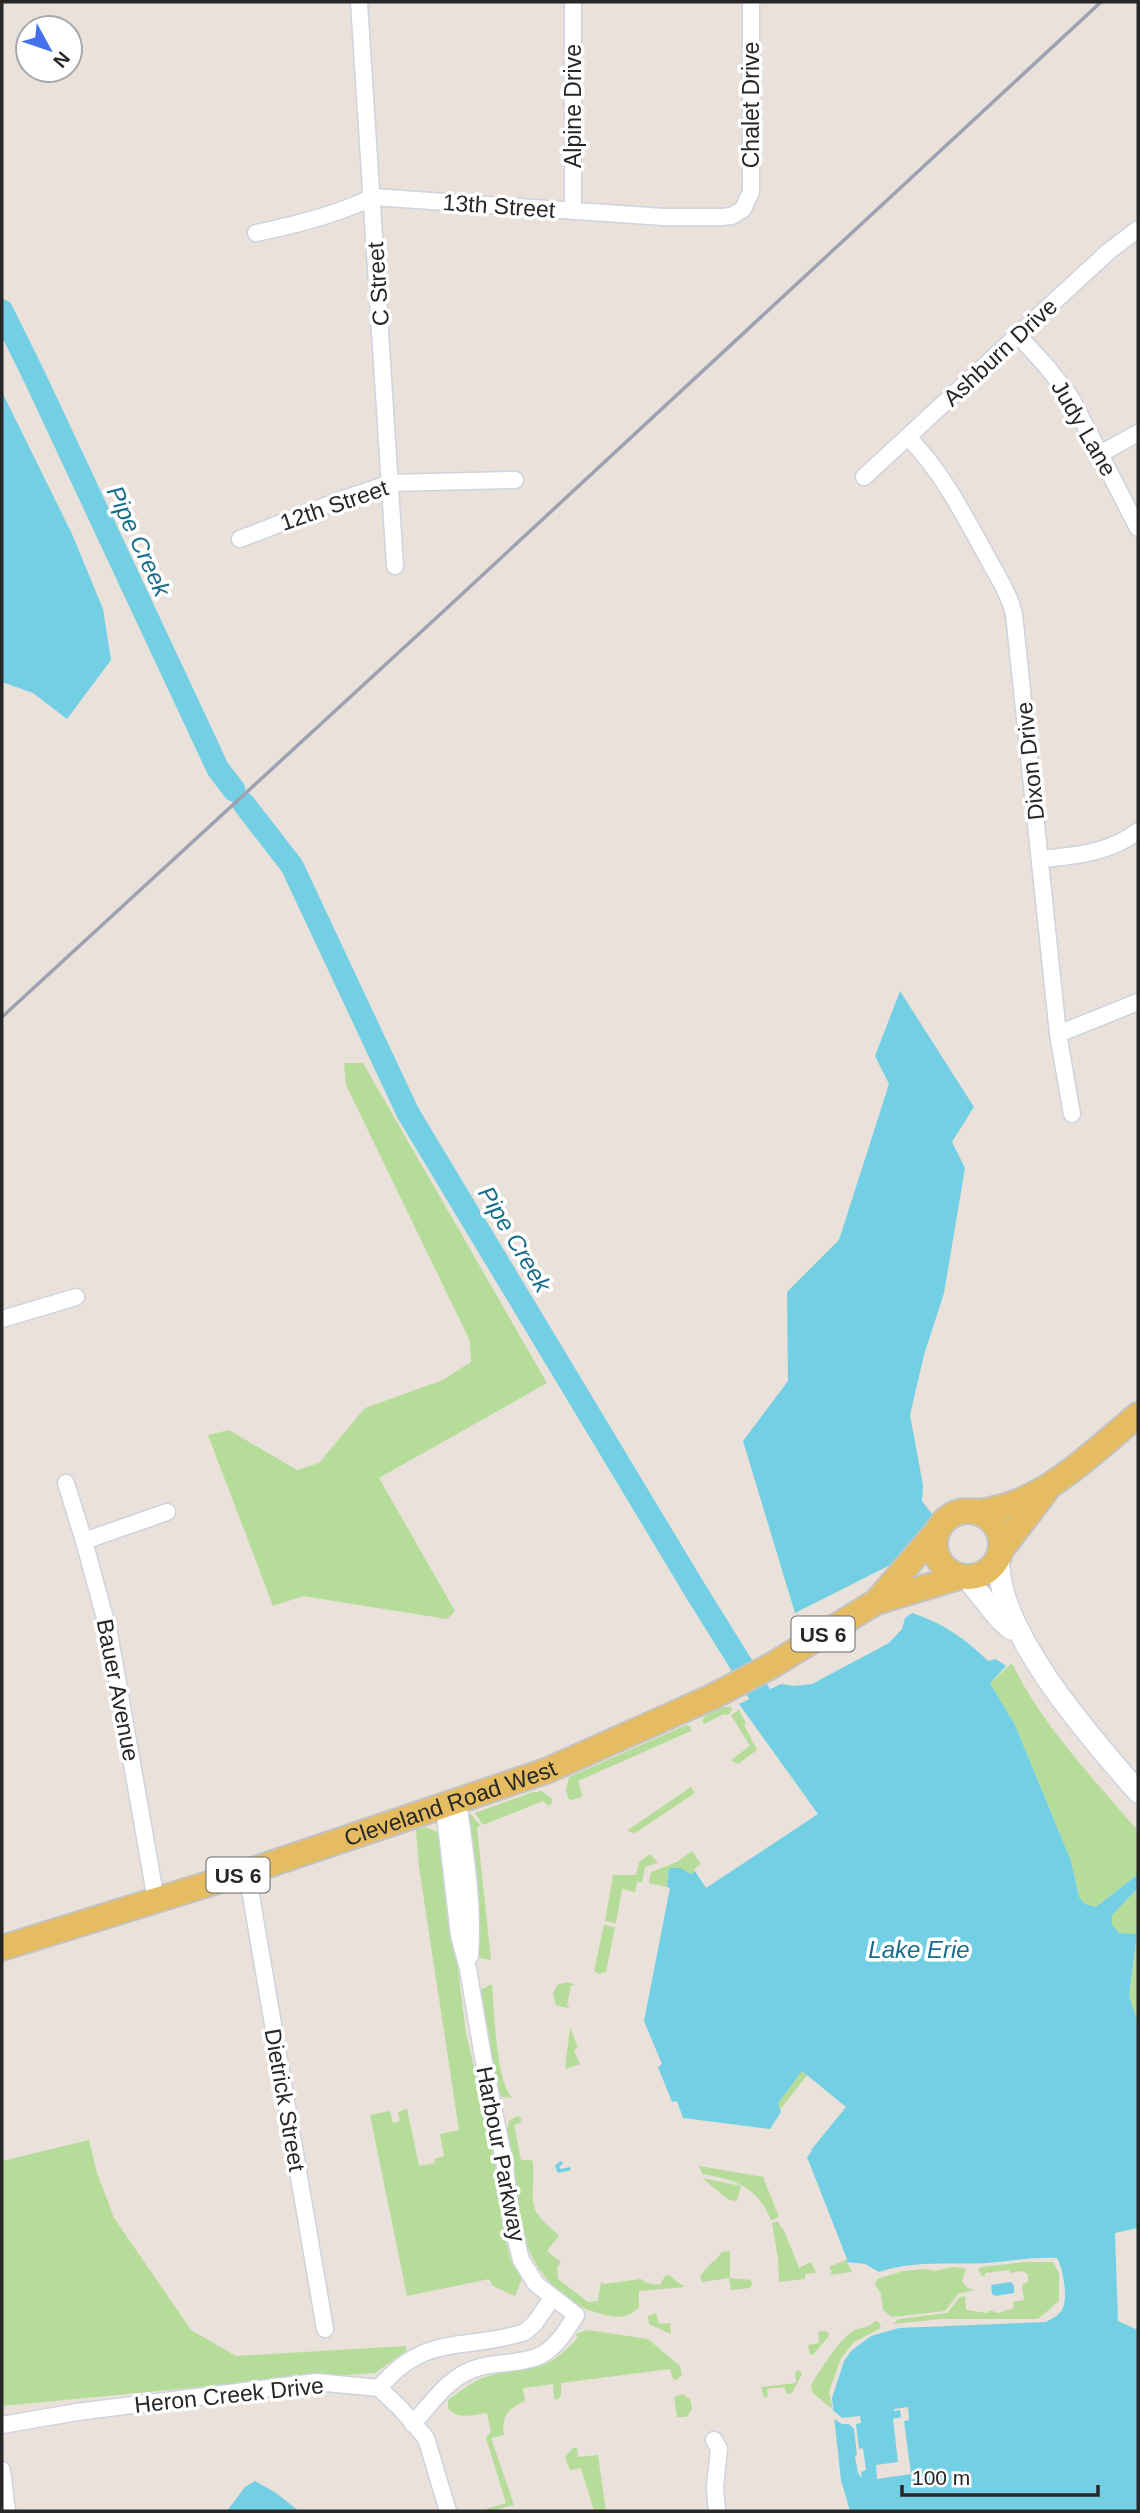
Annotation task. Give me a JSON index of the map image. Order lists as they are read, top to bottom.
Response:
{
  "streets": {
    "main road": ["US 6", "Cleveland Road West"],
    "street": [
      "Chalet Drive",
      "Alpine Drive",
      "13th Street",
      "C Street",
      "Ashburn Drive",
      "Judy Lane",
      "12th Street",
      "Dixon Drive",
      "Bauer Avenue",
      "Dietrick Street",
      "Harbour Parkway",
      "Heron Creek Drive"
    ]
  },
  "crossings": [
    ["Chalet Drive", "13th Street"],
    ["Alpine Drive", "13th Street"],
    ["13th Street", "C Street"],
    ["C Street", "12th Street"],
    ["Ashburn Drive", "Judy Lane"],
    ["Ashburn Drive", "Dixon Drive"],
    ["Bauer Avenue", "Cleveland Road West"],
    ["Cleveland Road West", "Dietrick Street"],
    ["Cleveland Road West", "Harbour Parkway"]
  ],
  "water": ["Pipe Creek", "Lake Erie"],
  "scale_bar": "100 m",
  "north": "bottom right"
}
